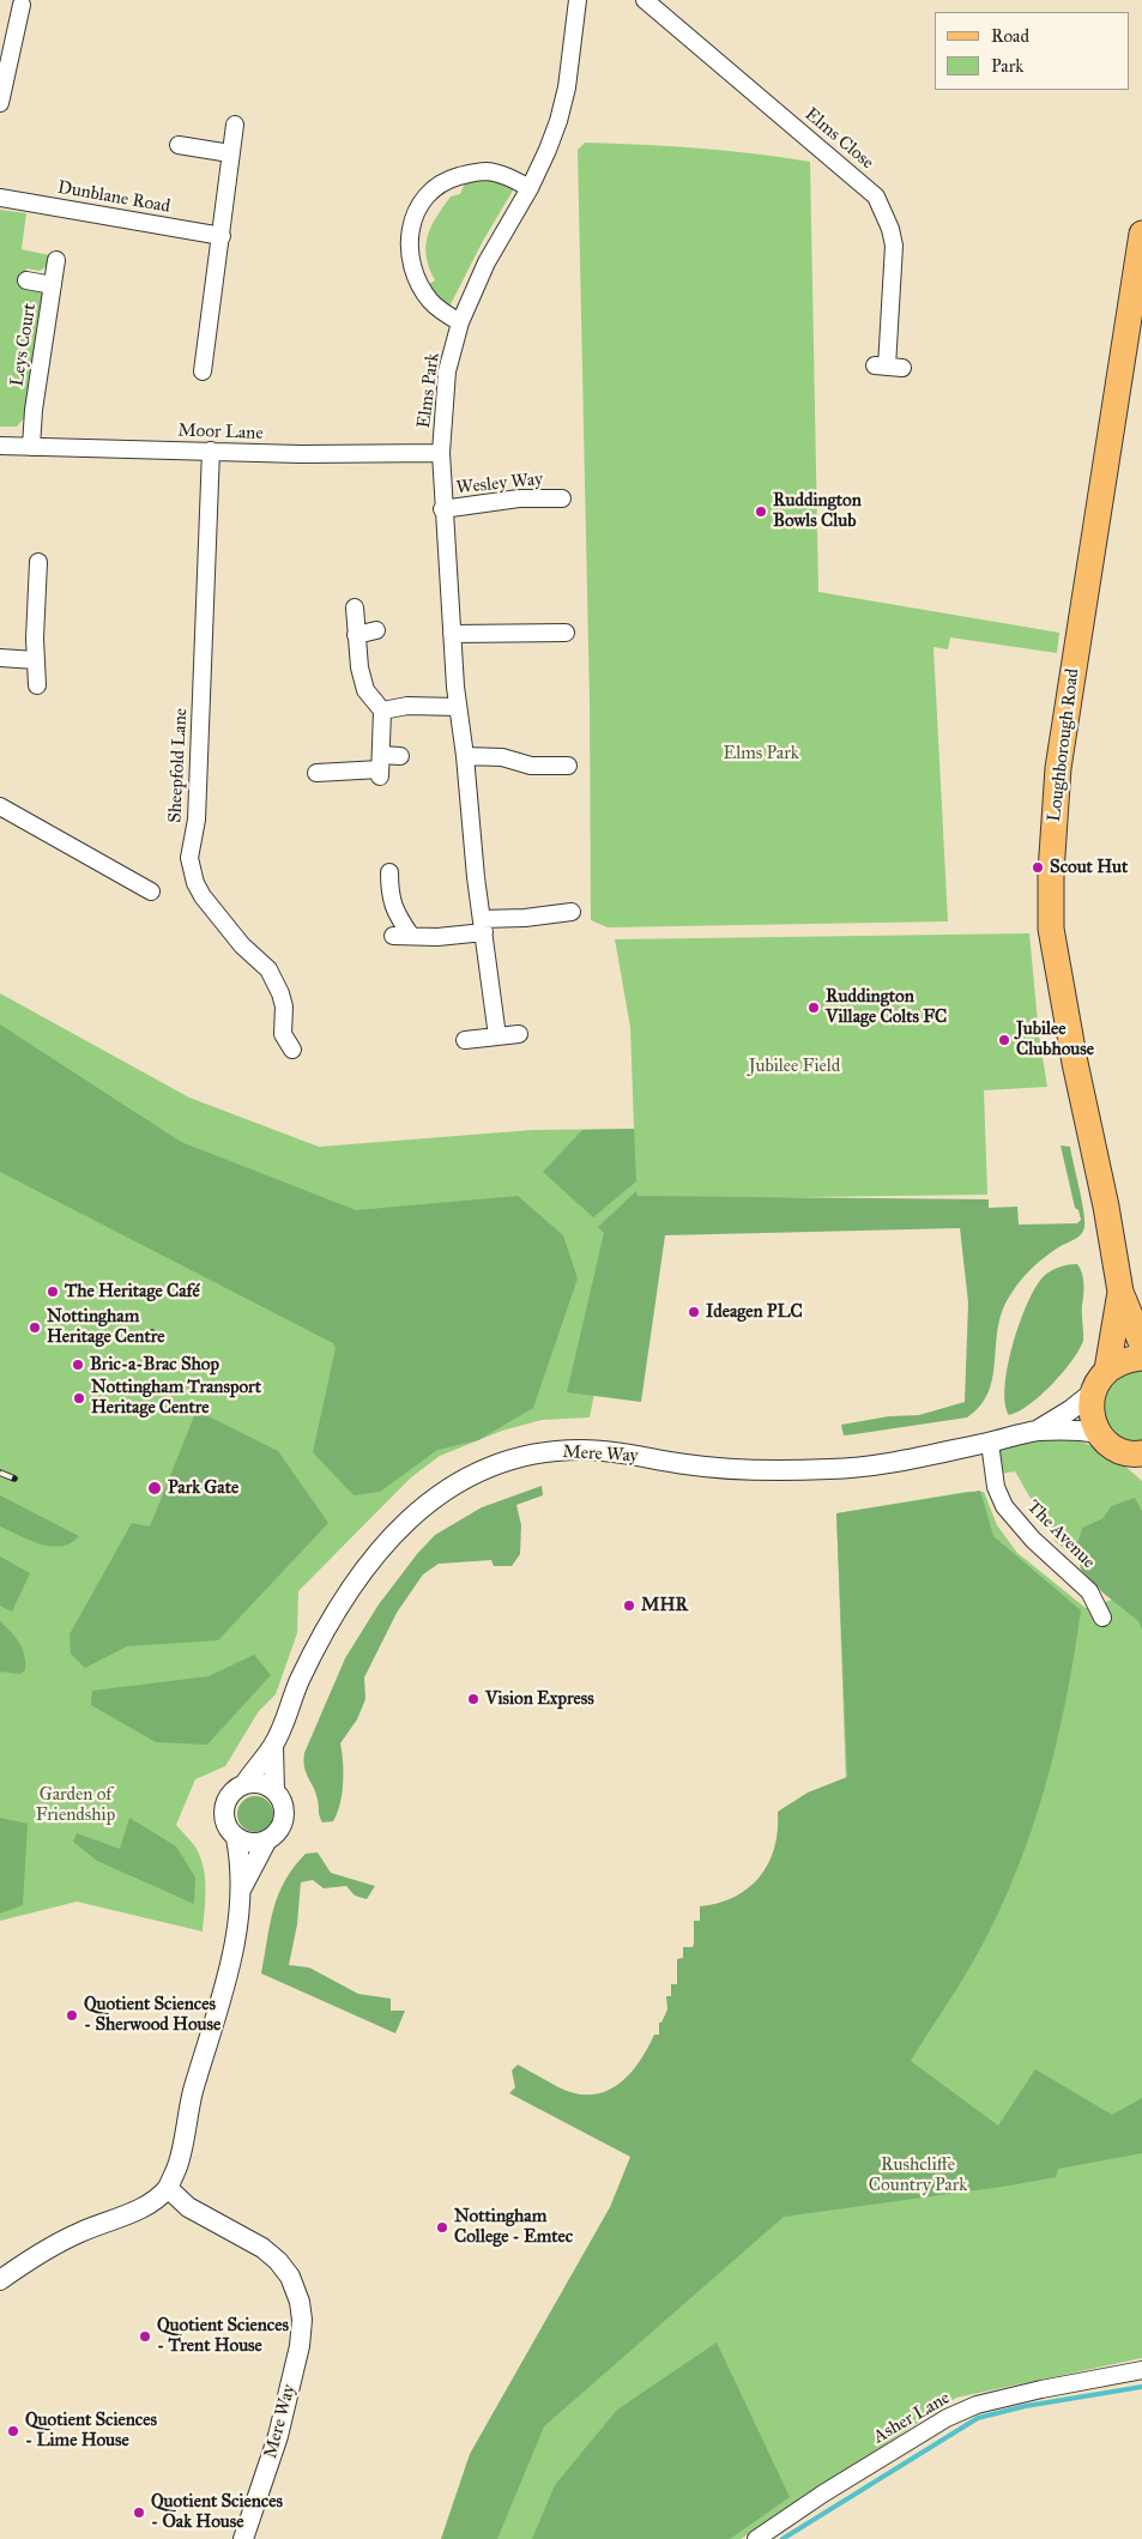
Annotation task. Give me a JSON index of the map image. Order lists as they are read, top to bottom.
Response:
{
  "streets": {
    "main road": ["Loughborough Road"],
    "street": [
      "Elms Close",
      "Dunblane Road",
      "Leys Court",
      "Elms Park",
      "Moor Lane",
      "Wesley Way",
      "Sheepfold Lane",
      "Mere Way",
      "The Avenue",
      "Asher Lane"
    ]
  },
  "crossings": [
    ["Leys Court", "Moor Lane"],
    ["Elms Park", "Moor Lane"],
    ["Elms Park", "Wesley Way"],
    ["Moor Lane", "Sheepfold Lane"],
    ["Mere Way", "The Avenue"]
  ],
  "parks": [
    "Elms Park",
    "Jubilee Field",
    "Garden of Friendship",
    "Rushcliffe Country Park"
  ],
  "places": [
    "Ruddington Bowls Club",
    "Scout Hut",
    "Ruddington Village Colts FC",
    "Jubilee Clubhouse",
    "The Heritage Café",
    "Ideagen PLC",
    "Nottingham Heritage Centre",
    "Bric-a-Brac Shop",
    "Nottingham Transport Heritage Centre",
    "Park Gate",
    "MHR",
    "Vision Express",
    "Quotient Sciences - Sherwood House",
    "Nottingham College - Emtec",
    "Quotient Sciences - Trent House",
    "Quotient Sciences - Lime House",
    "Quotient Sciences - Oak House"
  ],
  "legend": ["Road", "Park"]
}
